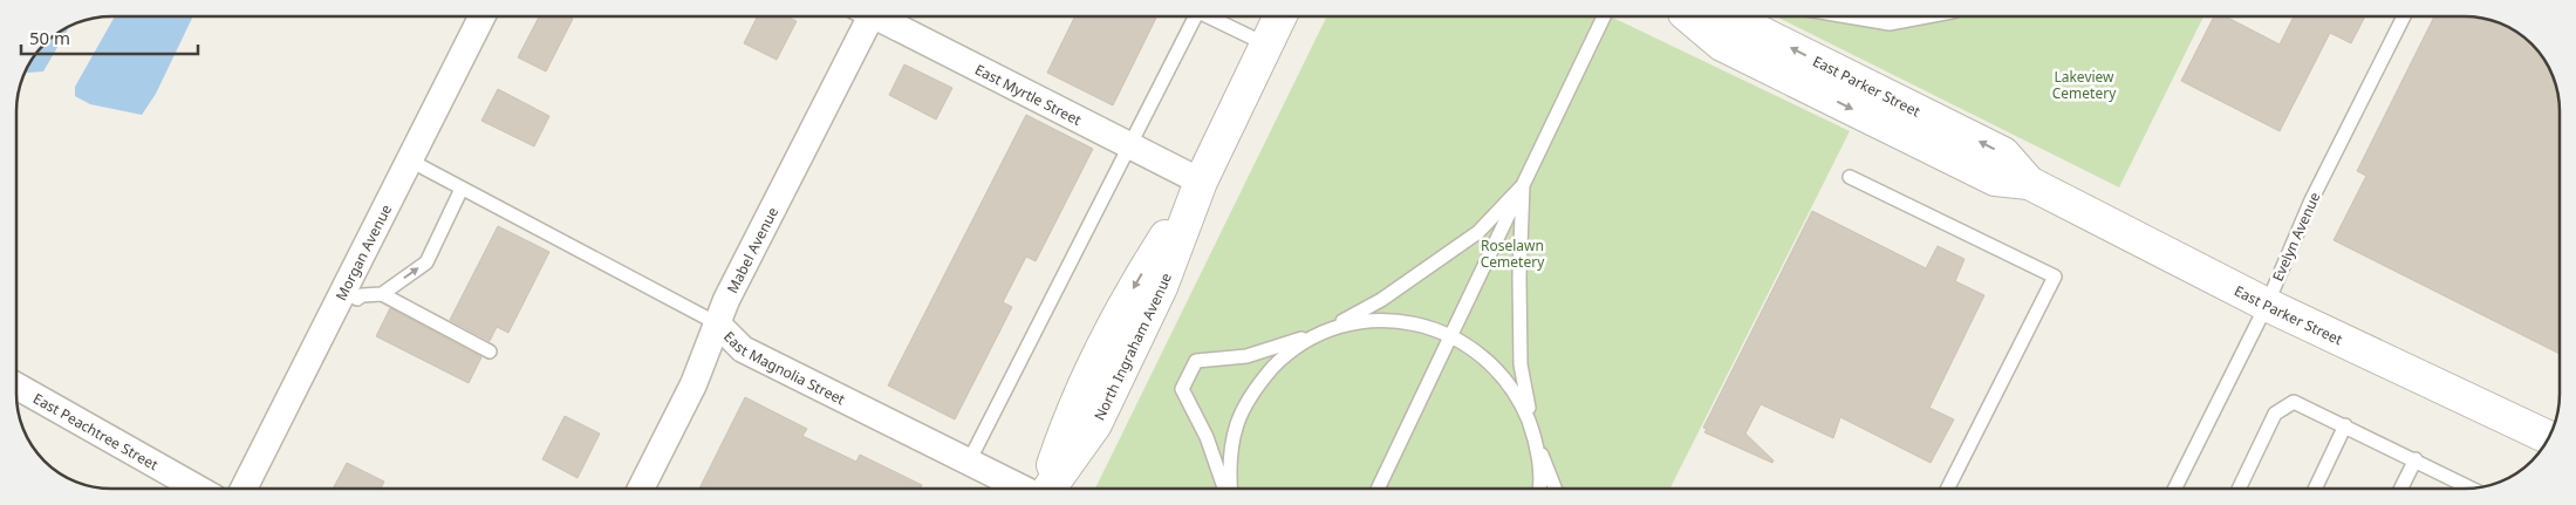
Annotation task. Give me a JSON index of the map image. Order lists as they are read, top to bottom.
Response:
{
  "streets": {
    "street": [
      "East Parker Street",
      "East Myrtle Street",
      "Mabel Avenue",
      "Morgan Avenue",
      "North Ingraham Avenue",
      "East Magnolia Street",
      "East Peachtree Street"
    ],
    "lane": ["Evelyn Avenue"]
  },
  "crossings": [
    ["East Parker Street", "Evelyn Avenue"],
    ["East Myrtle Street", "North Ingraham Avenue"],
    ["Mabel Avenue", "East Magnolia Street"],
    ["Morgan Avenue", "East Magnolia Street"]
  ],
  "parks": ["Lakeview Cemetery", "Roselawn Cemetery"],
  "scale_bar": "50 m"
}
